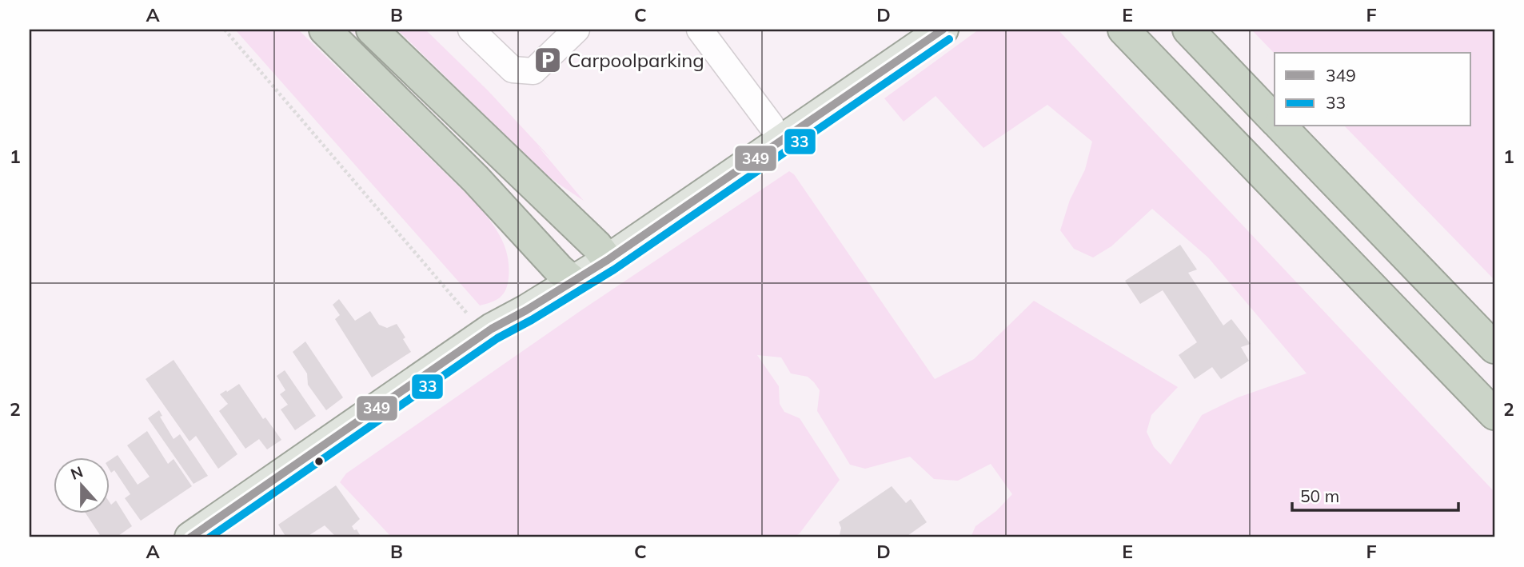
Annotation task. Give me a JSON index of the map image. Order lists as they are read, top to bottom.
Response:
{
  "places": {
    "parking": ["Carpoolparking"]
  },
  "lines": ["transit line 349", "transit line 33"],
  "legend": ["349", "33"],
  "scale_bar": "50 m",
  "north": "top",
  "grid": {
    "columns": [
      "A",
      "B",
      "C",
      "D",
      "E",
      "F"
    ],
    "rows": ["1", "2"]
  }
}
